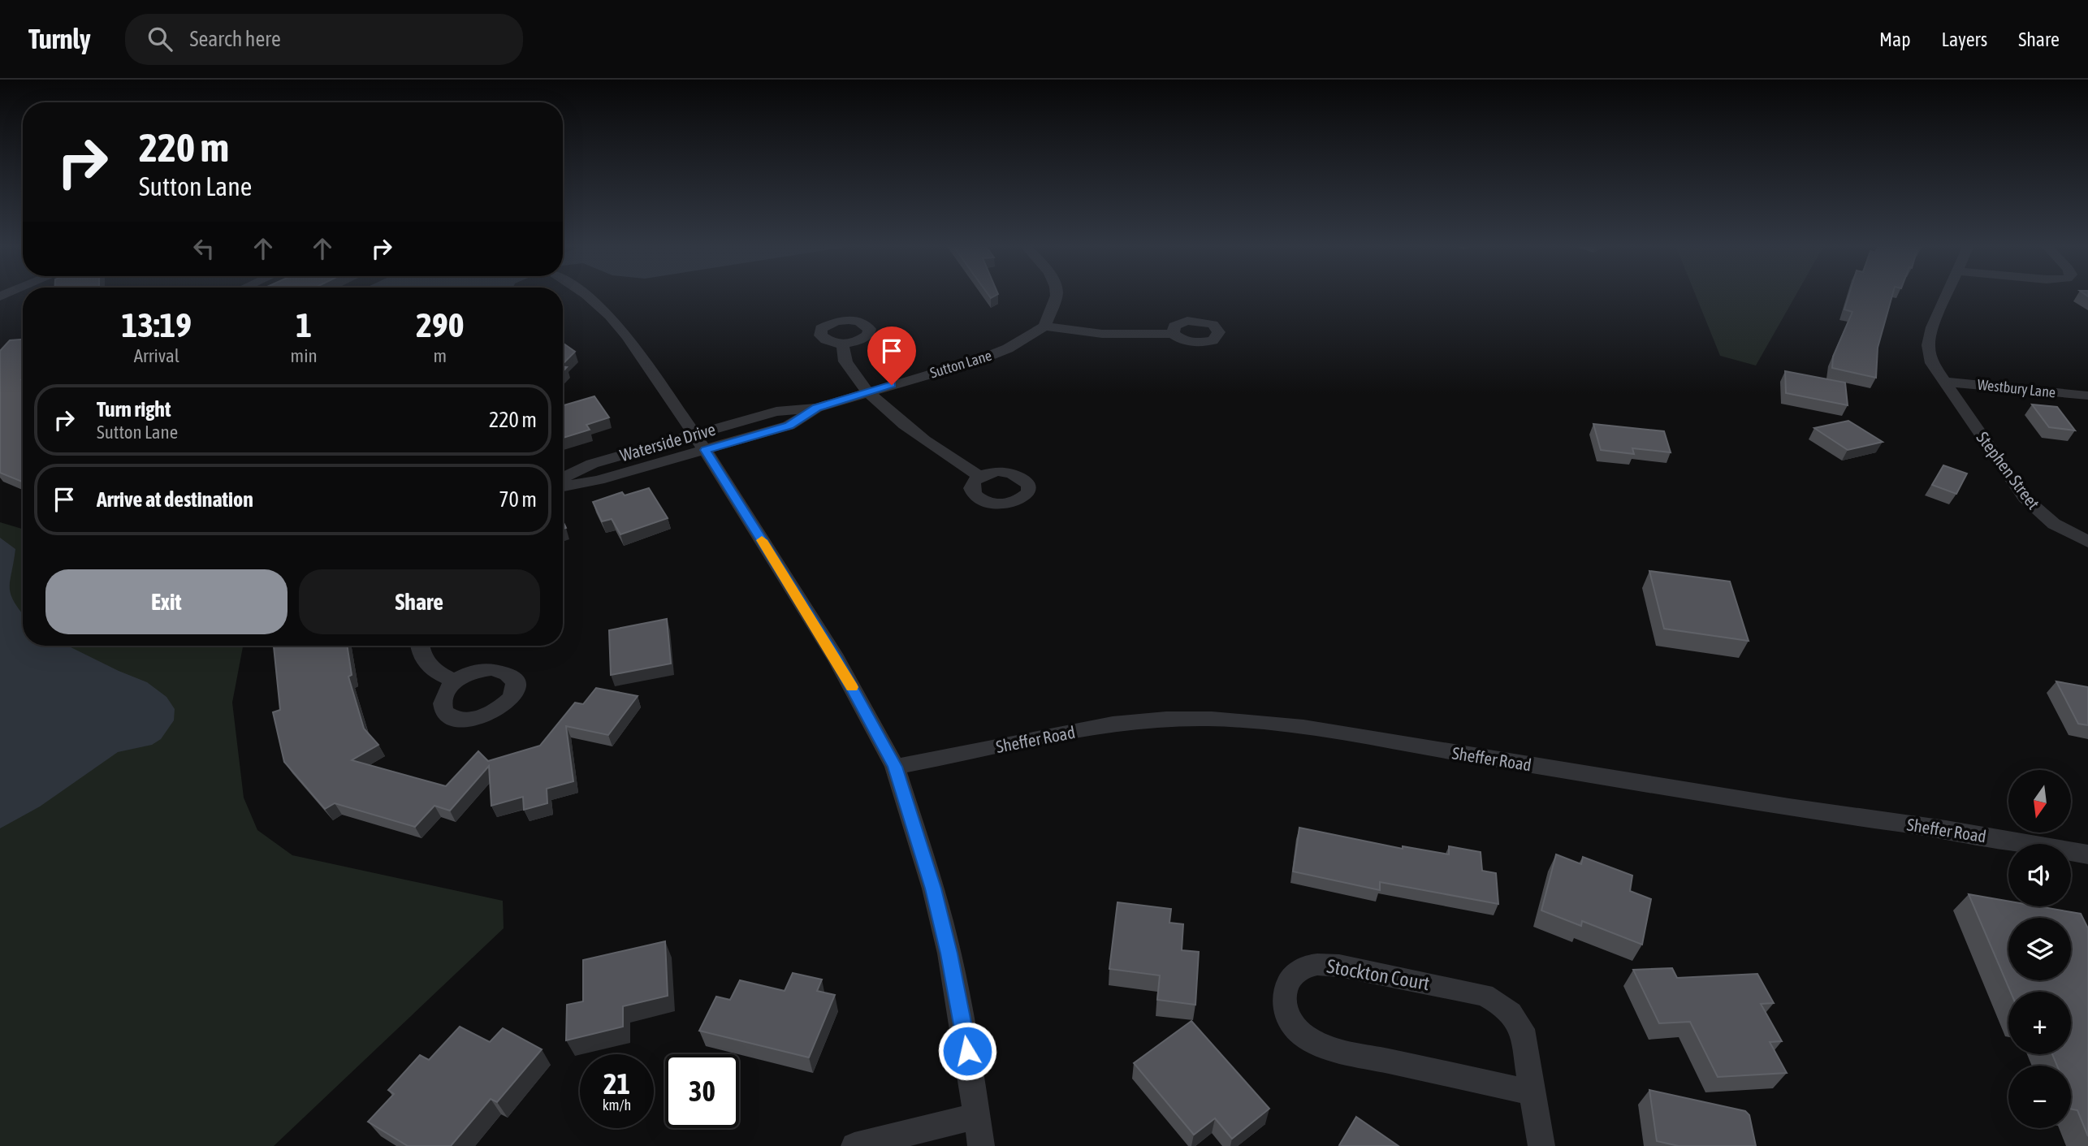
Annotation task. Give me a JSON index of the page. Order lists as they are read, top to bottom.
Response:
{
  "streets": {
    "street": [
      "Sutton Lane",
      "Westbury Lane",
      "Waterside Drive",
      "Stephen Street",
      "Sheffer Road",
      "Stockton Court"
    ]
  },
  "crossings": [
    ["Sutton Lane", "Waterside Drive"],
    ["Westbury Lane", "Stephen Street"]
  ],
  "north": "bottom",
  "page": {
    "header": "Turnly",
    "search": "Search here",
    "nav": ["Map", "Layers", "Share"],
    "turn": ["220 m", "Sutton Lane"],
    "eta": [
      "13:19",
      "Arrival",
      "1",
      "min",
      "290",
      "m"
    ],
    "list": [
      {
        "name": "Turn right",
        "note": "Sutton Lane",
        "value": "220 m"
      },
      {
        "name": "Arrive at destination",
        "value": "70 m"
      }
    ],
    "buttons": ["Exit", "Share"],
    "map_buttons": ["+", "−"],
    "speed": "21 km/h",
    "limit": "30"
  }
}
